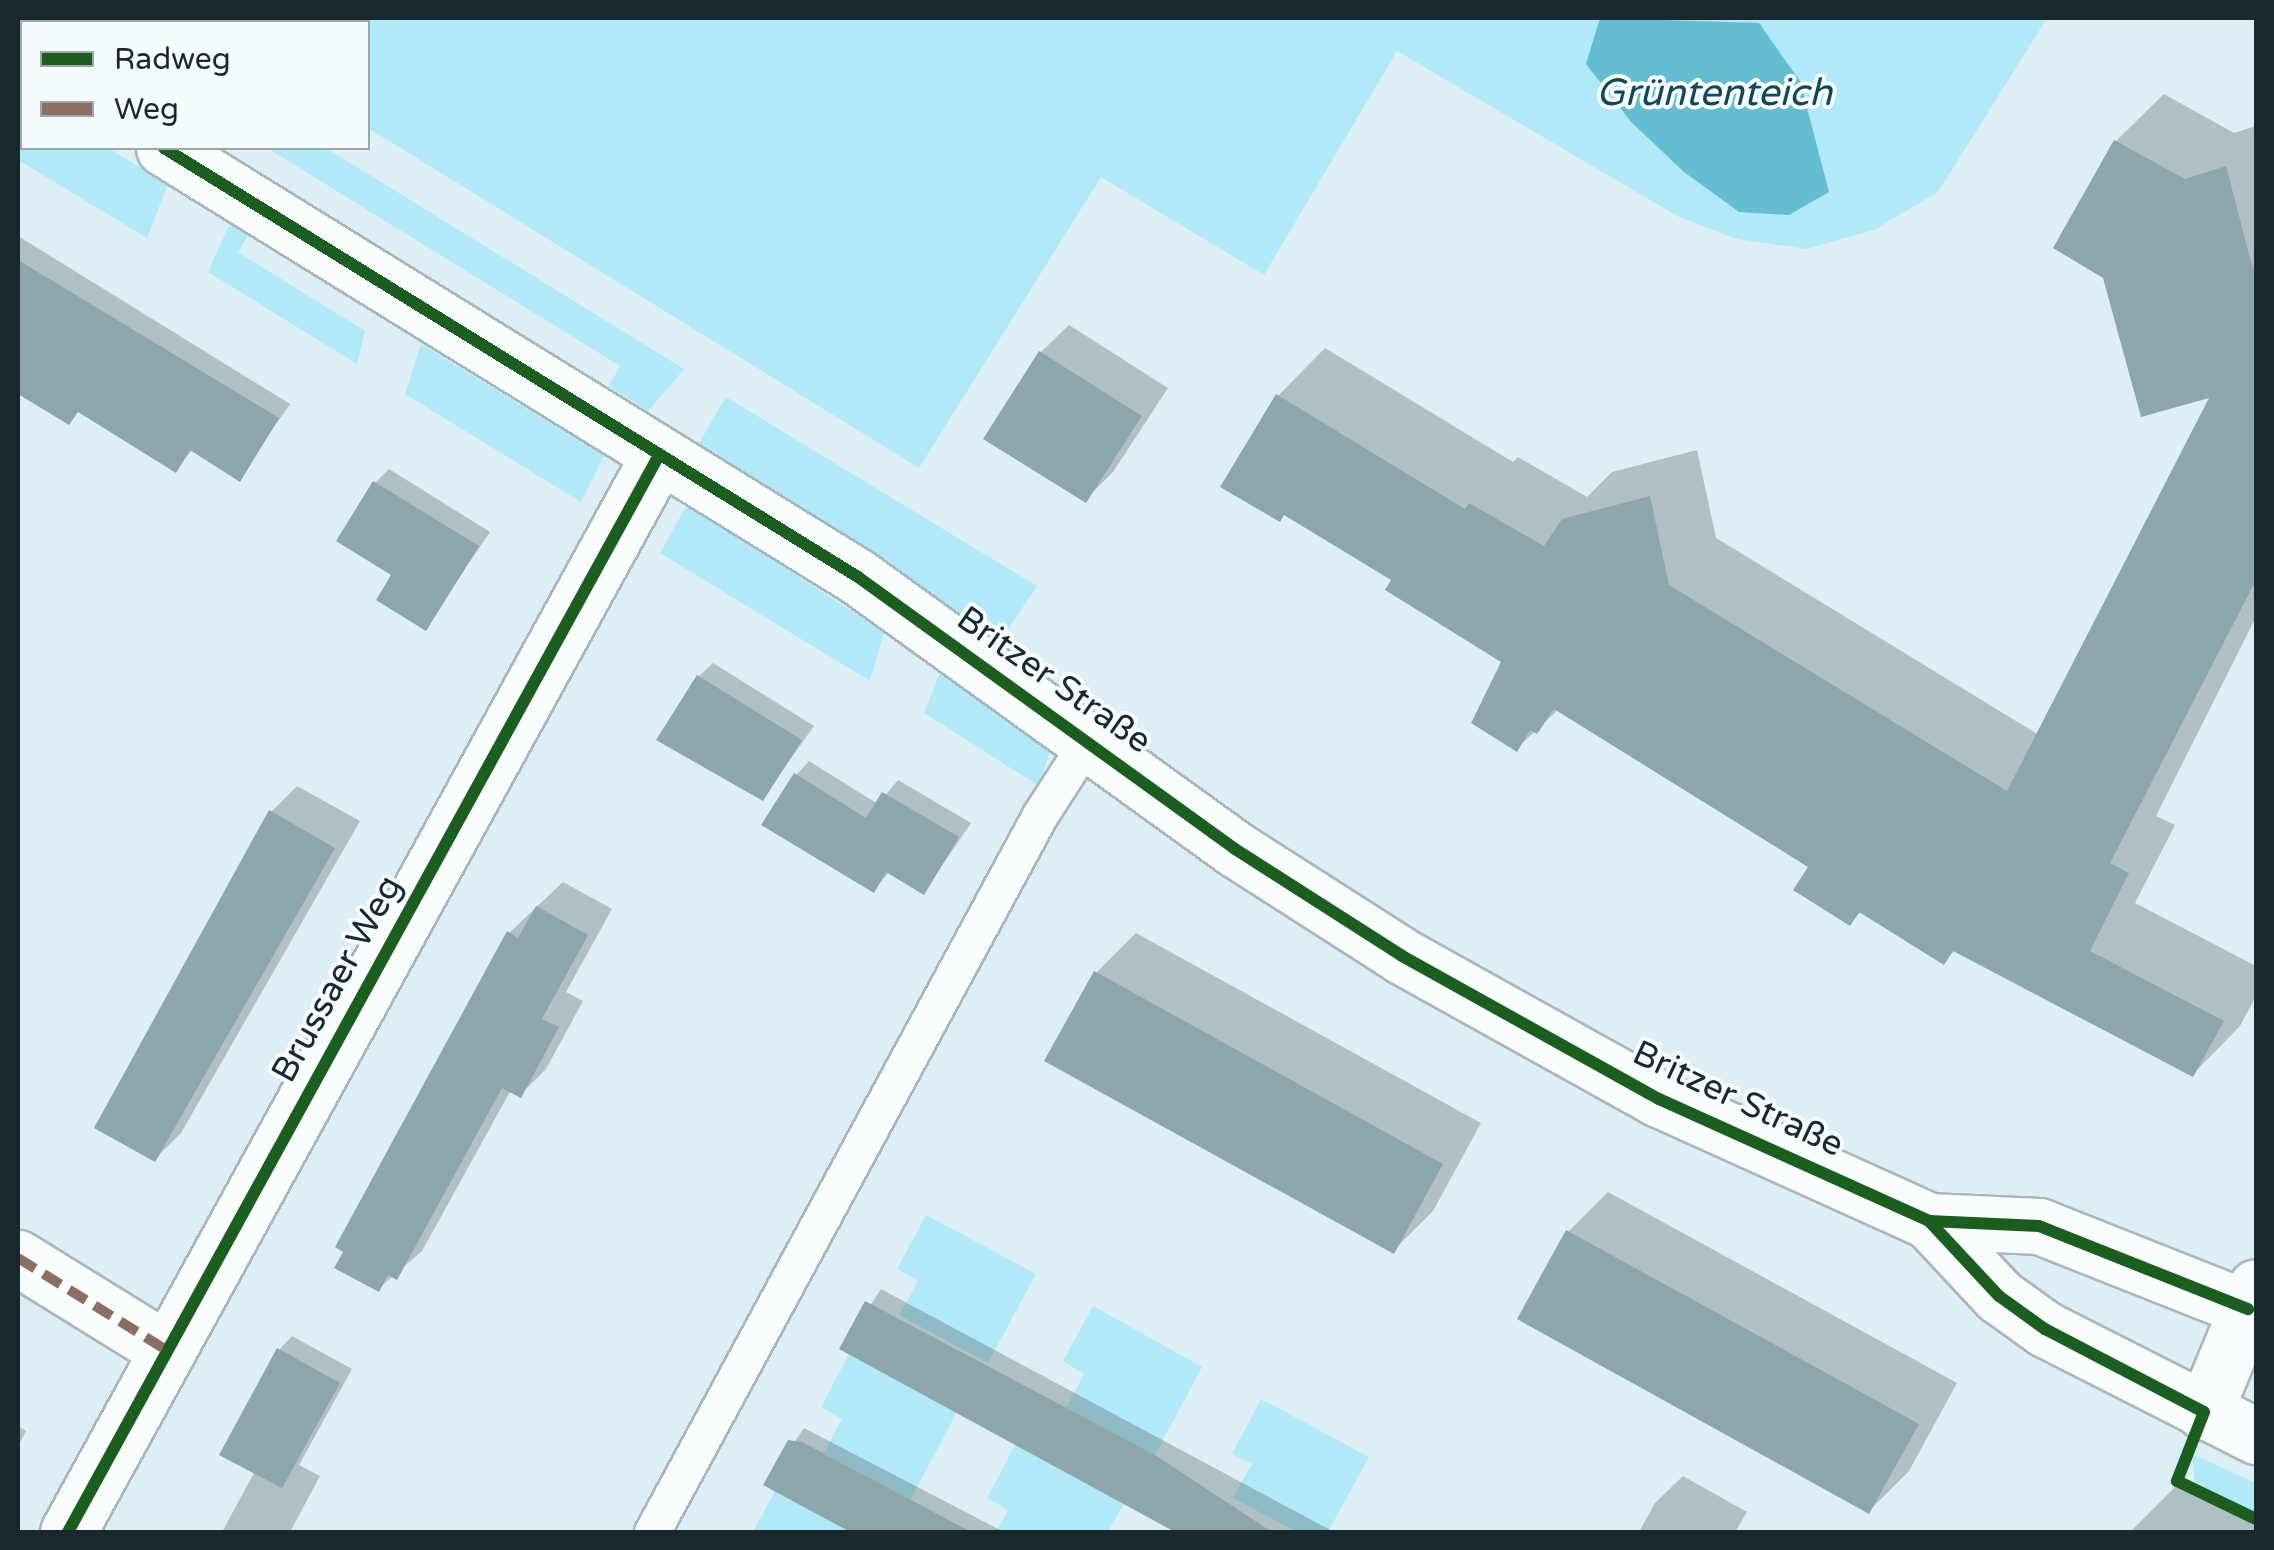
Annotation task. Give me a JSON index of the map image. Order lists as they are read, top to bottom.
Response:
{
  "streets": {
    "main road": ["Britzer Straße", "Brussaer Weg"]
  },
  "crossings": [
    ["Britzer Straße", "Brussaer Weg"]
  ],
  "water": ["Grüntenteich"],
  "legend": ["Radweg", "Weg"]
}
